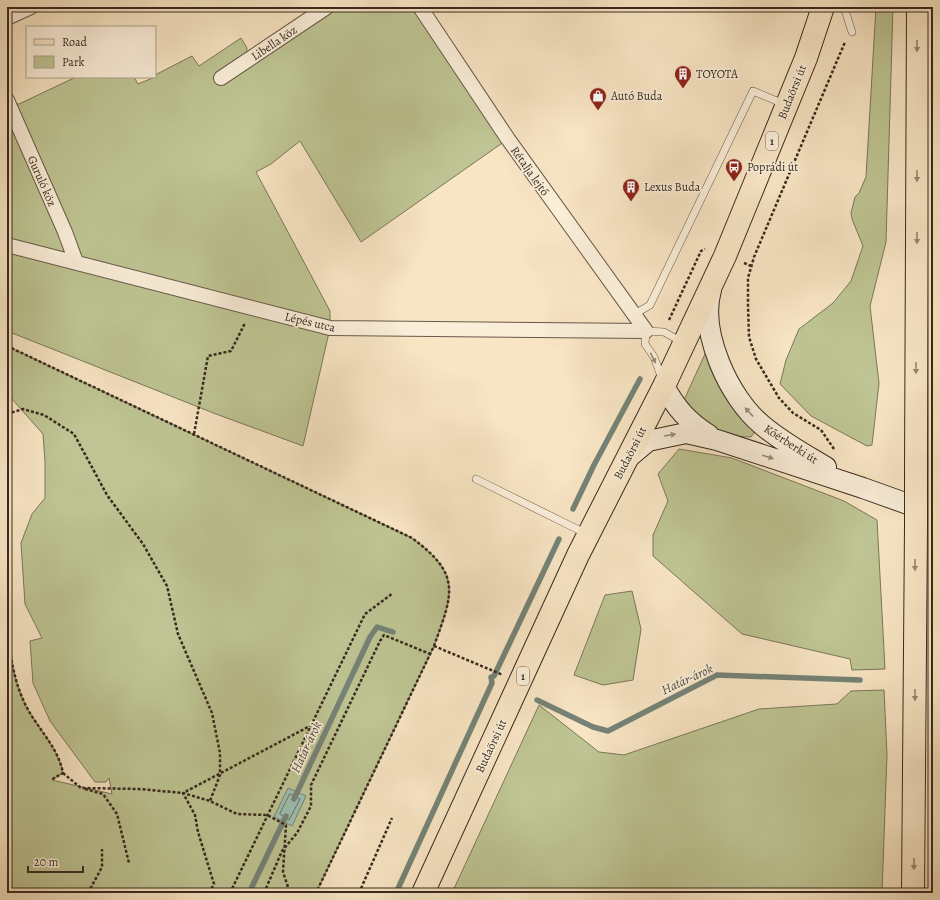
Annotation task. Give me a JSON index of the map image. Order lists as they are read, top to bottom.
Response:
{
  "streets": {
    "main road": ["Budaörsi út", "1"],
    "street": [
      "Libella köz",
      "Rétalja lejtő",
      "Guruló köz",
      "Lépés utca",
      "Kőérberki út"
    ]
  },
  "crossings": [
    ["Budaörsi út", "Kőérberki út"],
    ["Rétalja lejtő", "Lépés utca"],
    ["Guruló köz", "Lépés utca"]
  ],
  "water": ["Határ-árok"],
  "places": {
    "building": ["TOYOTA", "Lexus Buda"],
    "shop": ["Autó Buda"],
    "bus stop": ["Poprádi út"]
  },
  "legend": ["Road", "Park"],
  "scale_bar": "20 m"
}
